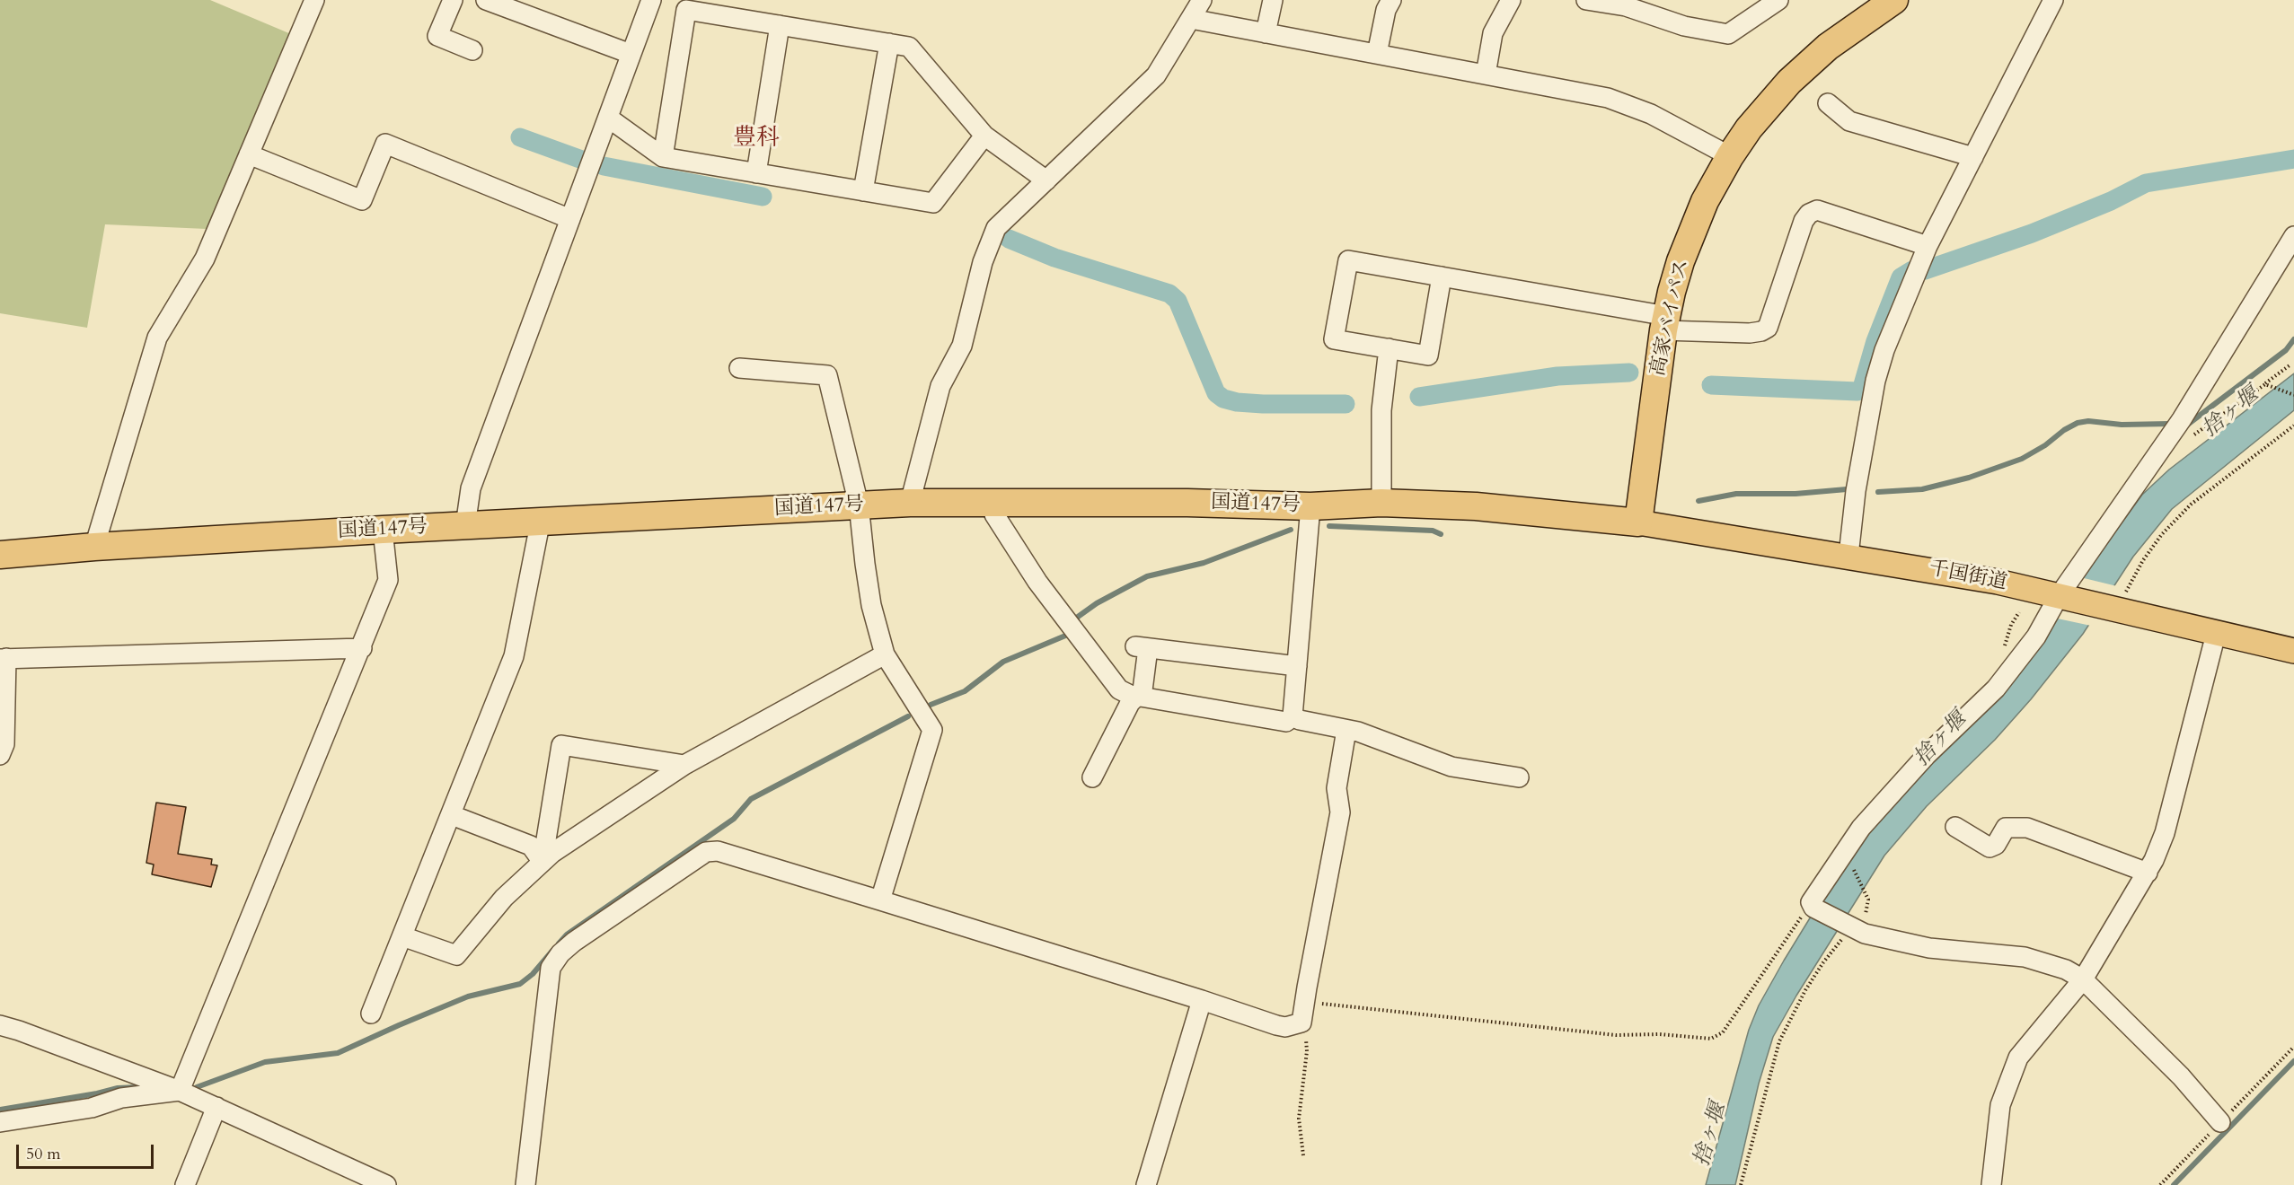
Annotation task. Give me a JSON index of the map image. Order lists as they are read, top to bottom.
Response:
{
  "streets": {
    "highway": ["高家バイパス", "国道147号"],
    "main road": ["千国街道"]
  },
  "crossings": [
    ["高家バイパス", "国道147号"],
    ["高家バイパス", "千国街道"],
    ["国道147号", "千国街道"]
  ],
  "districts": ["豊科"],
  "water": ["捨ヶ堰"],
  "scale_bar": "50 m"
}
